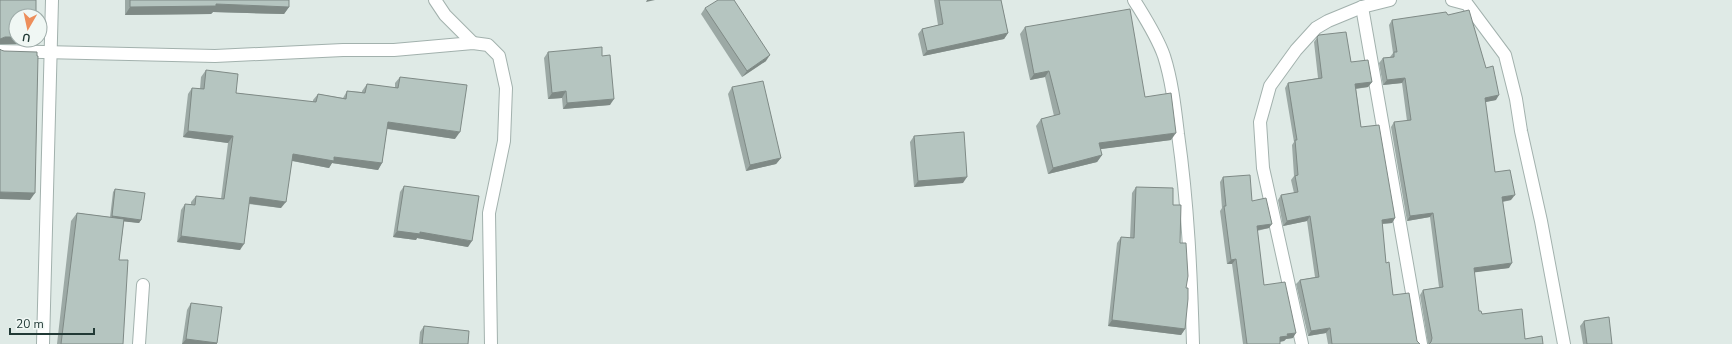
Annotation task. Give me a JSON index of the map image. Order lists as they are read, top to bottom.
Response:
{
  "scale_bar": "20 m",
  "north": "bottom"
}
